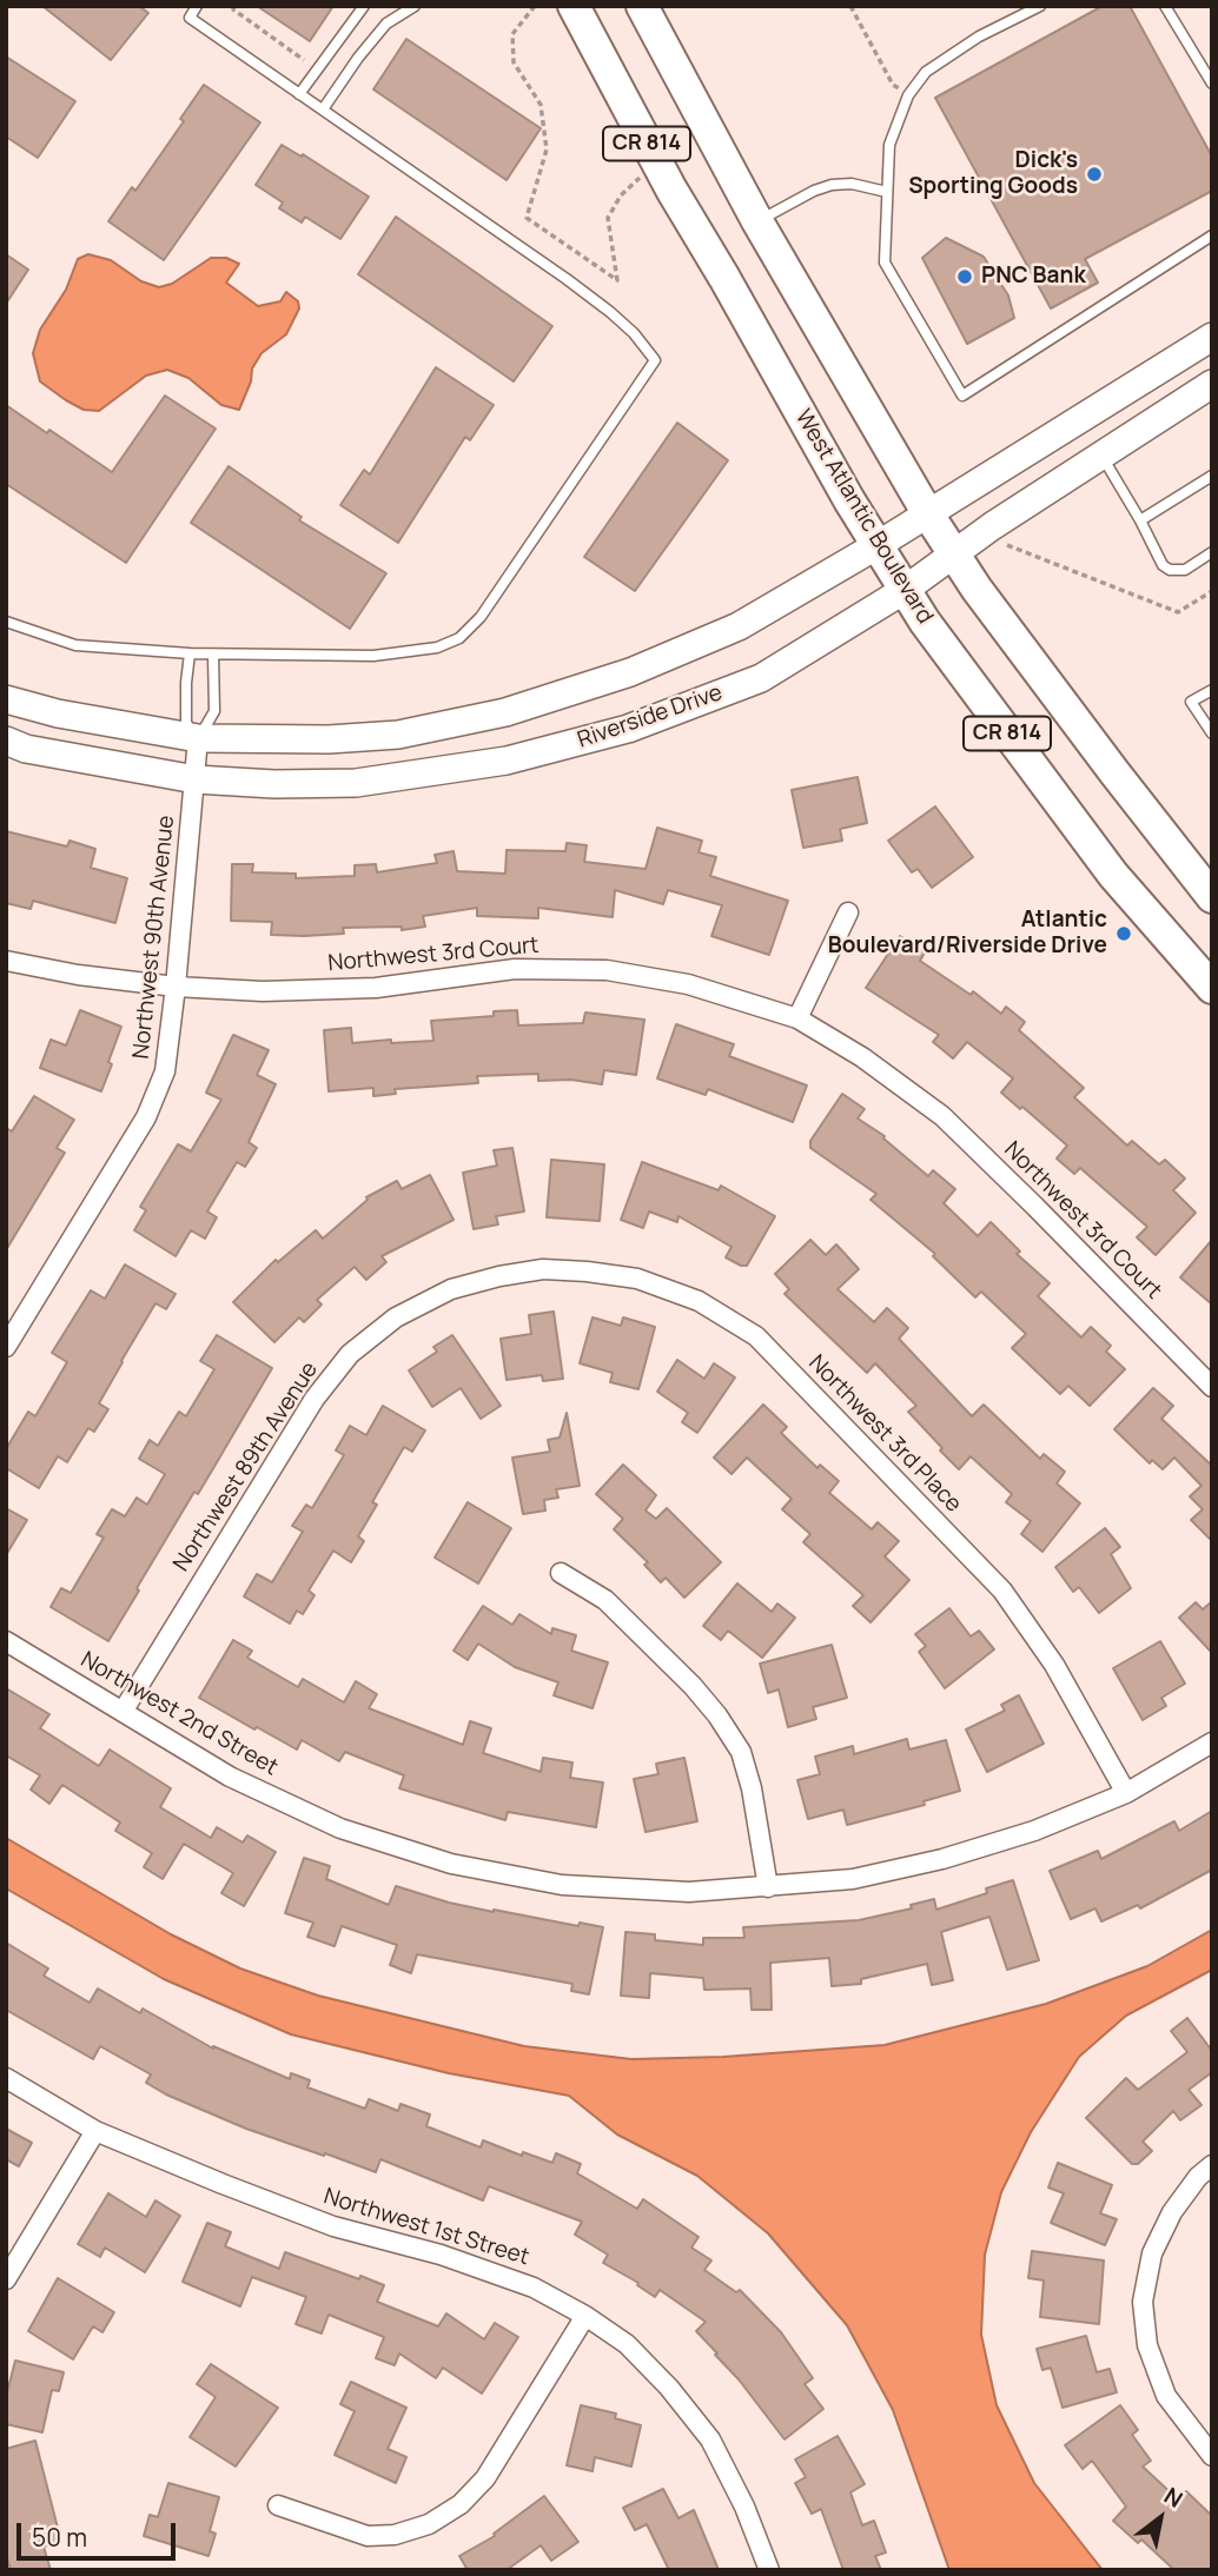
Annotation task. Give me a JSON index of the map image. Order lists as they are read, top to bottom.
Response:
{
  "streets": {
    "main road": ["CR 814", "West Atlantic Boulevard"],
    "street": [
      "Riverside Drive",
      "Northwest 90th Avenue",
      "Northwest 3rd Court",
      "Northwest 3rd Place",
      "Northwest 89th Avenue",
      "Northwest 2nd Street",
      "Northwest 1st Street"
    ]
  },
  "crossings": [
    ["CR 814", "Riverside Drive"],
    ["West Atlantic Boulevard", "Riverside Drive"],
    ["Riverside Drive", "Northwest 90th Avenue"],
    ["Northwest 90th Avenue", "Northwest 3rd Court"],
    ["Northwest 3rd Place", "Northwest 89th Avenue"],
    ["Northwest 3rd Place", "Northwest 2nd Street"],
    ["Northwest 89th Avenue", "Northwest 2nd Street"]
  ],
  "places": ["Dick's Sporting Goods", "PNC Bank", "Atlantic Boulevard/Riverside Drive"],
  "scale_bar": "50 m",
  "north": "top right"
}
